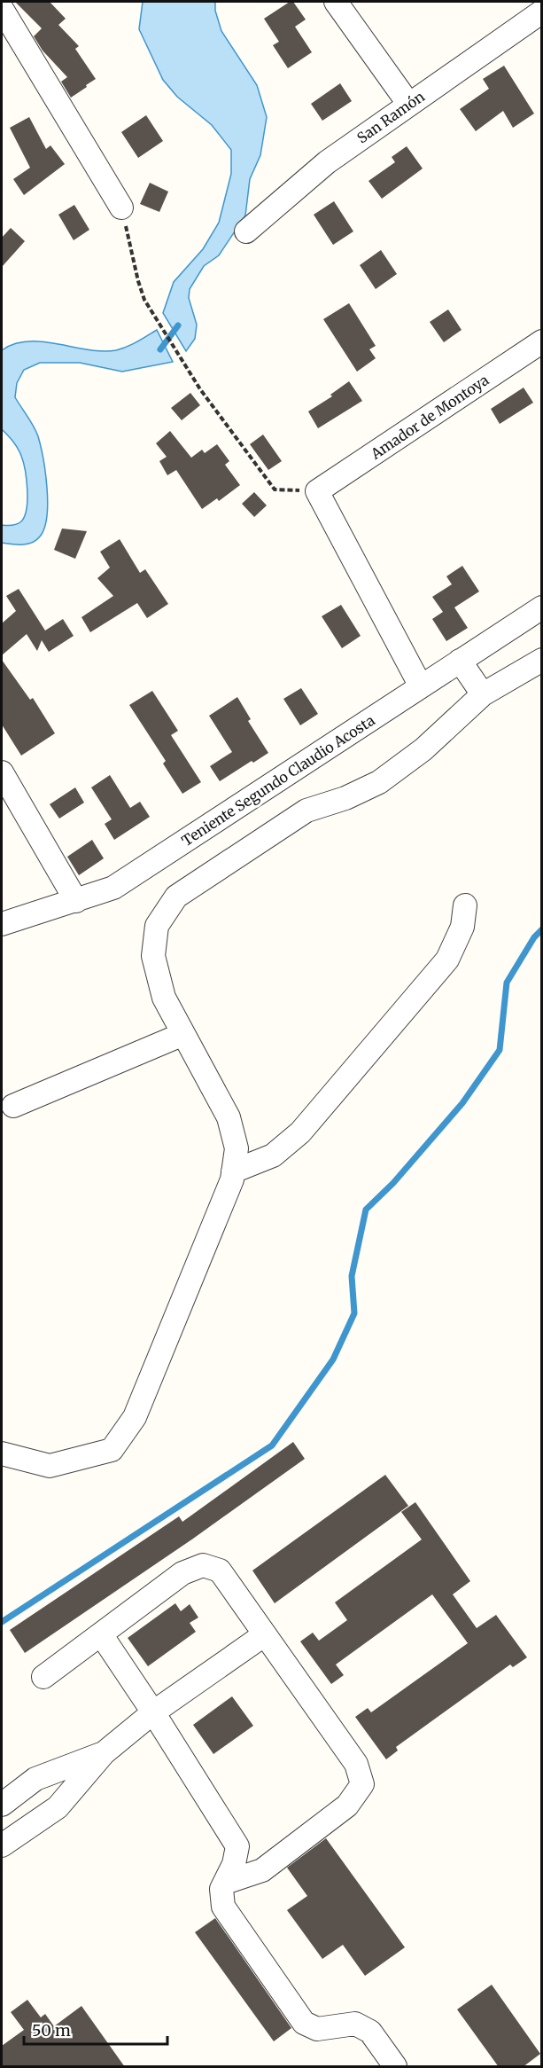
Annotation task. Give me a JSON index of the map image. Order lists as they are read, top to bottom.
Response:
{
  "streets": {
    "street": ["San Ramón", "Amador de Montoya", "Teniente Segundo Claudio Acosta"]
  },
  "scale_bar": "50 m"
}
